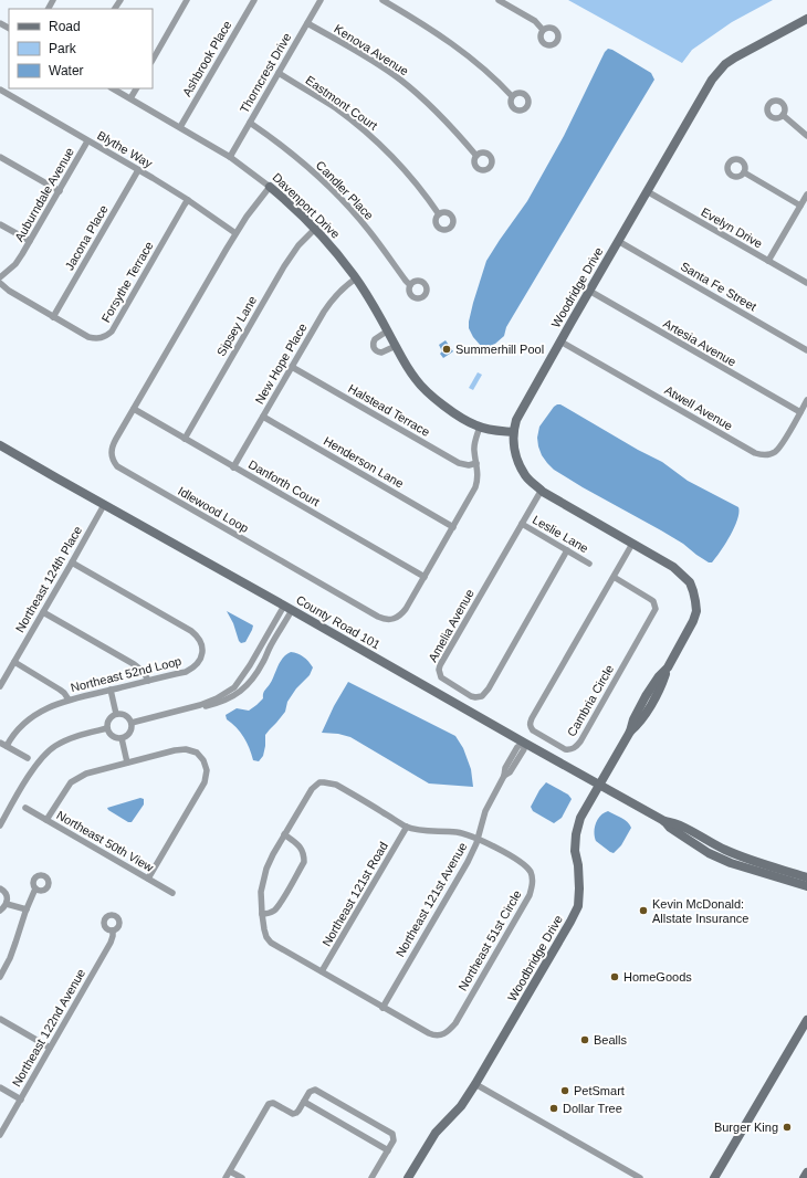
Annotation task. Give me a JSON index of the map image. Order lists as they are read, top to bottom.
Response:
{
  "streets": {
    "street": [
      "Kenova Avenue",
      "Ashbrook Place",
      "Thorncrest Drive",
      "Eastmont Court",
      "Blythe Way",
      "Candler Place",
      "Auburndale Avenue",
      "Davenport Drive",
      "Evelyn Drive",
      "Jacona Place",
      "Forsythe Terrace",
      "Santa Fe Street",
      "Woodridge Drive",
      "Sipsey Lane",
      "Artesia Avenue",
      "New Hope Place",
      "Atwell Avenue",
      "Halstead Terrace",
      "Henderson Lane",
      "Danforth Court",
      "Idlewood Loop",
      "Leslie Lane",
      "Northeast 124th Place",
      "County Road 101",
      "Amelia Avenue",
      "Northeast 52nd Loop",
      "Cambria Circle",
      "Northeast 50th View",
      "Northeast 121st Road",
      "Northeast 121st Avenue",
      "Northeast 51st Circle",
      "Woodbridge Drive",
      "Northeast 122nd Avenue"
    ]
  },
  "crossings": [
    ["Kenova Avenue", "Thorncrest Drive"],
    ["Ashbrook Place", "Davenport Drive"],
    ["Thorncrest Drive", "Eastmont Court"],
    ["Thorncrest Drive", "Candler Place"],
    ["Thorncrest Drive", "Davenport Drive"],
    ["Blythe Way", "Auburndale Avenue"],
    ["Blythe Way", "Jacona Place"],
    ["Blythe Way", "Forsythe Terrace"],
    ["Blythe Way", "Idlewood Loop"],
    ["Davenport Drive", "Woodridge Drive"],
    ["Davenport Drive", "Sipsey Lane"],
    ["Davenport Drive", "New Hope Place"],
    ["Davenport Drive", "Idlewood Loop"],
    ["Evelyn Drive", "Woodridge Drive"],
    ["Jacona Place", "Forsythe Terrace"],
    ["Santa Fe Street", "Woodridge Drive"],
    ["Woodridge Drive", "Artesia Avenue"],
    ["Woodridge Drive", "Atwell Avenue"],
    ["Woodridge Drive", "Amelia Avenue"],
    ["Woodridge Drive", "Cambria Circle"],
    ["Woodridge Drive", "Woodbridge Drive"],
    ["Sipsey Lane", "Danforth Court"],
    ["Artesia Avenue", "Atwell Avenue"],
    ["New Hope Place", "Halstead Terrace"],
    ["New Hope Place", "Henderson Lane"],
    ["New Hope Place", "Danforth Court"],
    ["Halstead Terrace", "Idlewood Loop"],
    ["Henderson Lane", "Idlewood Loop"],
    ["Danforth Court", "Idlewood Loop"],
    ["Leslie Lane", "Amelia Avenue"],
    ["Northeast 124th Place", "County Road 101"],
    ["Northeast 124th Place", "Northeast 52nd Loop"],
    ["County Road 101", "Northeast 121st Avenue"],
    ["County Road 101", "Woodbridge Drive"],
    ["Northeast 121st Road", "Northeast 51st Circle"],
    ["Northeast 121st Avenue", "Northeast 51st Circle"]
  ],
  "places": [
    "Summerhill Pool",
    "Kevin McDonald: Allstate Insurance",
    "HomeGoods",
    "Bealls",
    "PetSmart",
    "Dollar Tree",
    "Burger King"
  ],
  "legend": ["Road", "Park", "Water"]
}
